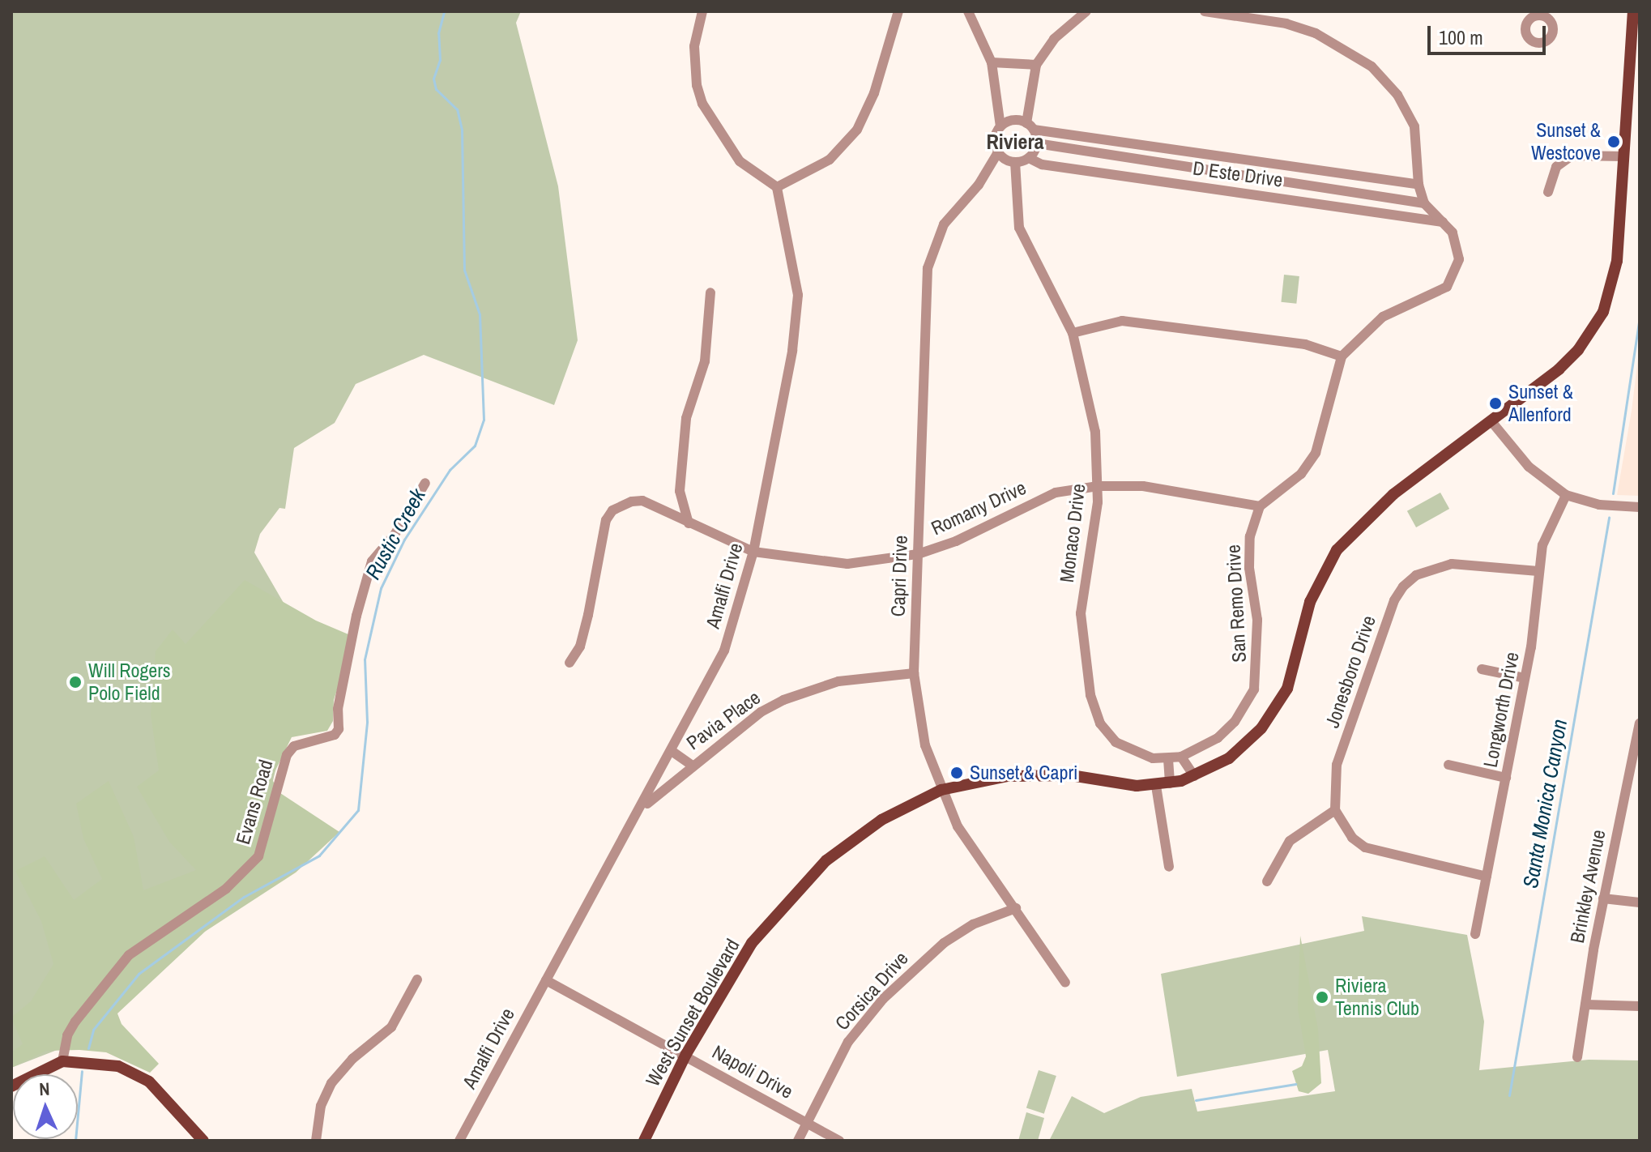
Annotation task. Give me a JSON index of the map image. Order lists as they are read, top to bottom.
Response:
{
  "streets": {
    "main road": ["West Sunset Boulevard"],
    "street": [
      "D Este Drive",
      "Romany Drive",
      "Monaco Drive",
      "Capri Drive",
      "Amalfi Drive",
      "San Remo Drive",
      "Jonesboro Drive",
      "Longworth Drive",
      "Pavia Place",
      "Evans Road",
      "Brinkley Avenue",
      "Corsica Drive",
      "Napoli Drive"
    ]
  },
  "crossings": [
    ["D Este Drive", "Monaco Drive"],
    ["D Este Drive", "Capri Drive"],
    ["Romany Drive", "Monaco Drive"],
    ["Romany Drive", "Capri Drive"],
    ["Romany Drive", "Amalfi Drive"],
    ["Romany Drive", "San Remo Drive"],
    ["Monaco Drive", "Capri Drive"],
    ["Monaco Drive", "San Remo Drive"],
    ["Capri Drive", "Pavia Place"],
    ["Capri Drive", "Corsica Drive"],
    ["Capri Drive", "West Sunset Boulevard"],
    ["Amalfi Drive", "Pavia Place"],
    ["Amalfi Drive", "Napoli Drive"],
    ["Jonesboro Drive", "Longworth Drive"],
    ["Corsica Drive", "Napoli Drive"],
    ["West Sunset Boulevard", "Napoli Drive"]
  ],
  "districts": ["Riviera"],
  "water": ["Rustic Creek", "Santa Monica Canyon"],
  "places": [
    "Sunset & Westcove",
    "Sunset & Allenford",
    "Will Rogers Polo Field",
    "Sunset & Capri",
    "Riviera Tennis Club"
  ],
  "scale_bar": "100 m",
  "north": "top"
}
